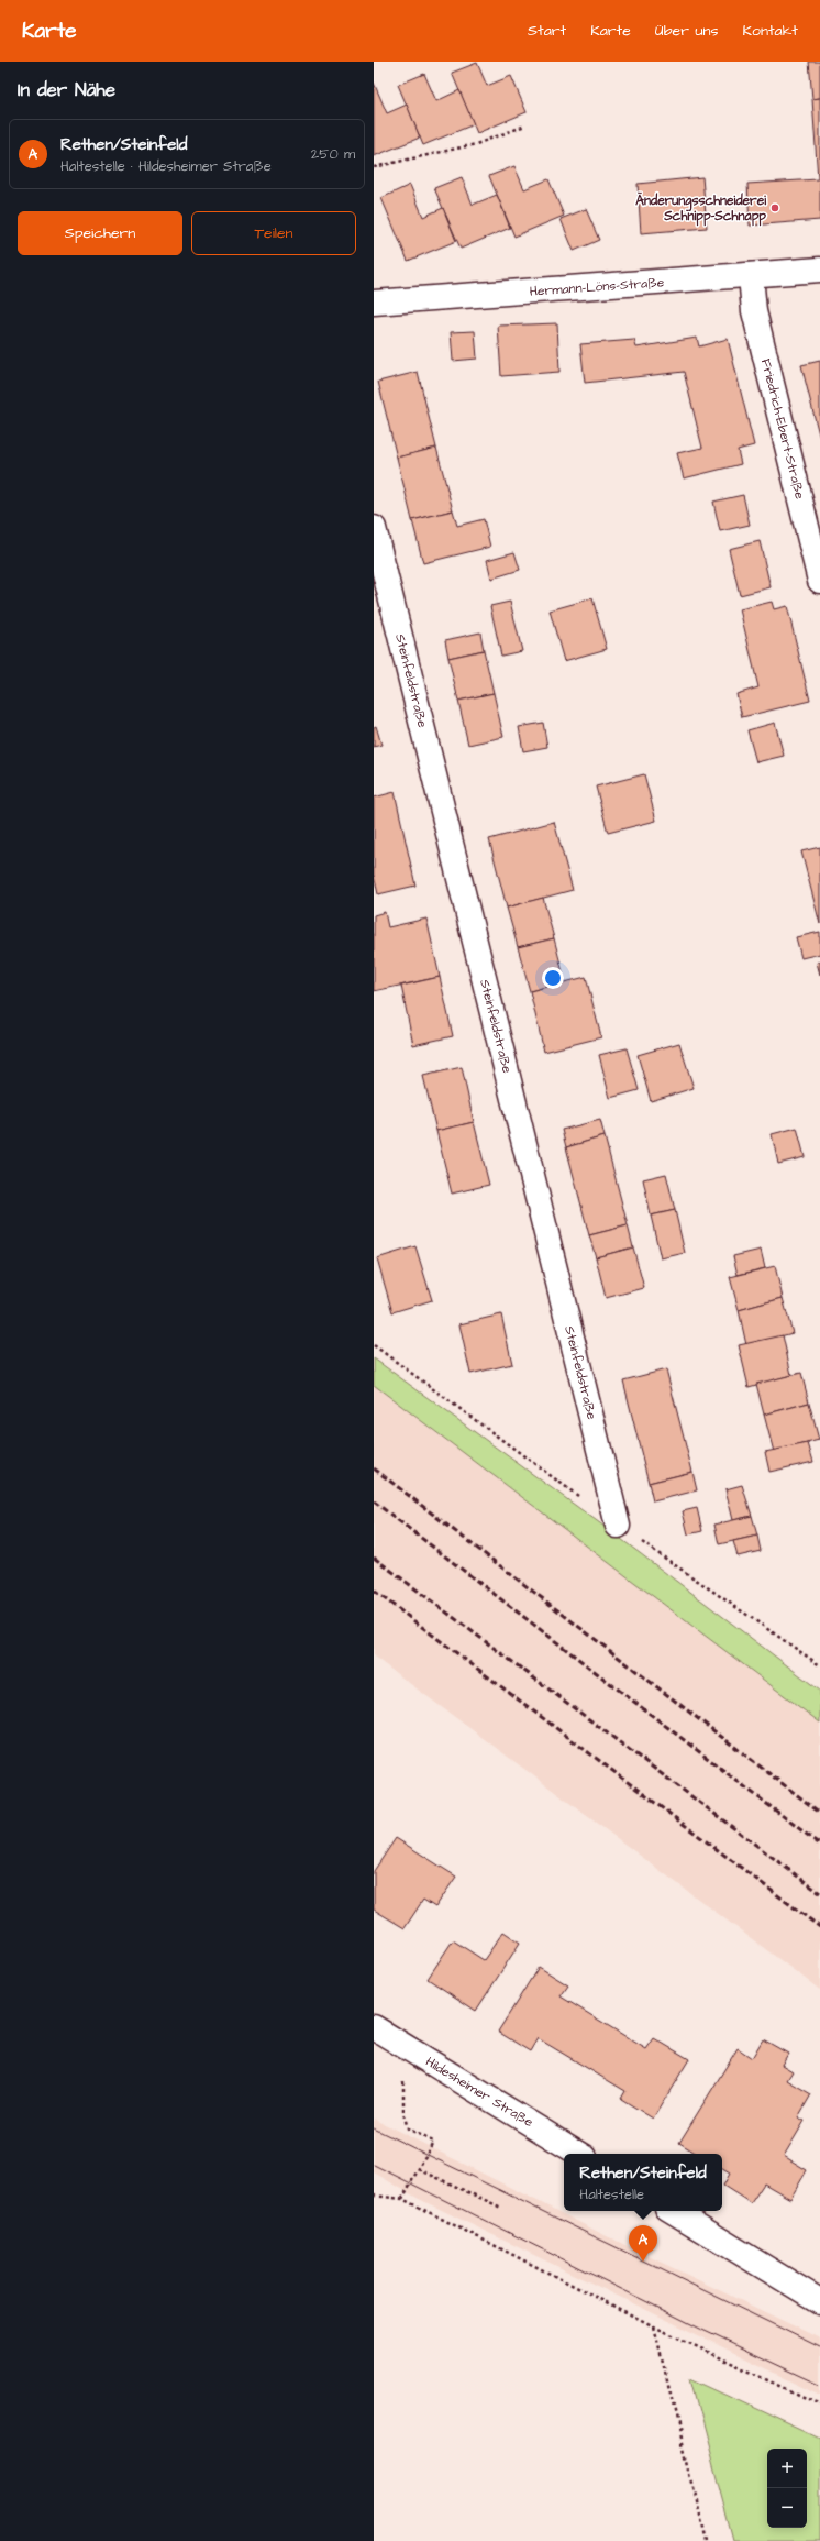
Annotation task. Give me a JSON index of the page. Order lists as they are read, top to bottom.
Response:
{
  "streets": {
    "street": [
      "Hermann-Löns-Straße",
      "Friedrich-Ebert-Straße",
      "Steinfeldstraße",
      "Hildesheimer Straße"
    ]
  },
  "crossings": [
    ["Hermann-Löns-Straße", "Friedrich-Ebert-Straße"]
  ],
  "places": ["Änderungsschneiderei Schnipp-Schnapp"],
  "page": {
    "header": "Karte",
    "nav": [
      "Start",
      "Karte",
      "Über uns",
      "Kontakt"
    ],
    "heading": "In der Nähe",
    "list": [
      {
        "mark": "A",
        "name": "Rethen/Steinfeld",
        "note": "Haltestelle · Hildesheimer Straße",
        "value": "250 m"
      }
    ],
    "buttons": ["Speichern", "Teilen"],
    "popup": ["Rethen/Steinfeld", "Haltestelle"],
    "pins": "A",
    "map_buttons": ["+", "−"]
  }
}
